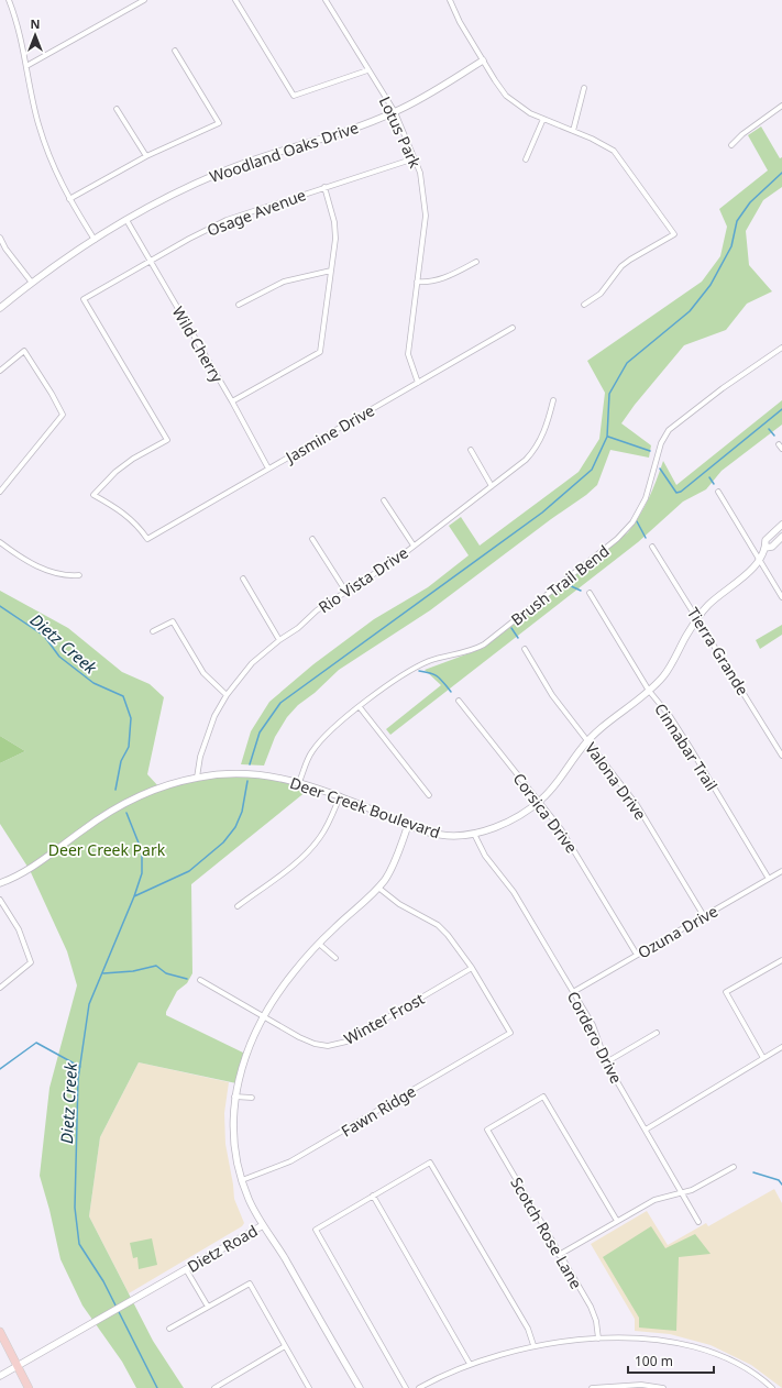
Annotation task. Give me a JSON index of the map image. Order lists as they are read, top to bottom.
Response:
{
  "streets": {
    "street": [
      "Lotus Park",
      "Woodland Oaks Drive",
      "Osage Avenue",
      "Wild Cherry",
      "Jasmine Drive",
      "Rio Vista Drive",
      "Brush Trail Bend",
      "Tierra Grande",
      "Cinnabar Trail",
      "Valona Drive",
      "Deer Creek Boulevard",
      "Corsica Drive",
      "Ozuna Drive",
      "Winter Frost",
      "Cordero Drive",
      "Fawn Ridge",
      "Scotch Rose Lane",
      "Dietz Road"
    ]
  },
  "crossings": [
    ["Lotus Park", "Woodland Oaks Drive"],
    ["Lotus Park", "Osage Avenue"],
    ["Lotus Park", "Jasmine Drive"],
    ["Woodland Oaks Drive", "Wild Cherry"],
    ["Osage Avenue", "Wild Cherry"],
    ["Osage Avenue", "Jasmine Drive"],
    ["Wild Cherry", "Jasmine Drive"],
    ["Rio Vista Drive", "Deer Creek Boulevard"],
    ["Brush Trail Bend", "Deer Creek Boulevard"],
    ["Tierra Grande", "Deer Creek Boulevard"],
    ["Cinnabar Trail", "Deer Creek Boulevard"],
    ["Cinnabar Trail", "Ozuna Drive"],
    ["Valona Drive", "Deer Creek Boulevard"],
    ["Valona Drive", "Ozuna Drive"],
    ["Deer Creek Boulevard", "Corsica Drive"],
    ["Deer Creek Boulevard", "Cordero Drive"],
    ["Corsica Drive", "Ozuna Drive"],
    ["Ozuna Drive", "Cordero Drive"],
    ["Winter Frost", "Fawn Ridge"]
  ],
  "water": ["Dietz Creek"],
  "parks": ["Deer Creek Park"],
  "scale_bar": "100 m",
  "north": "top"
}
